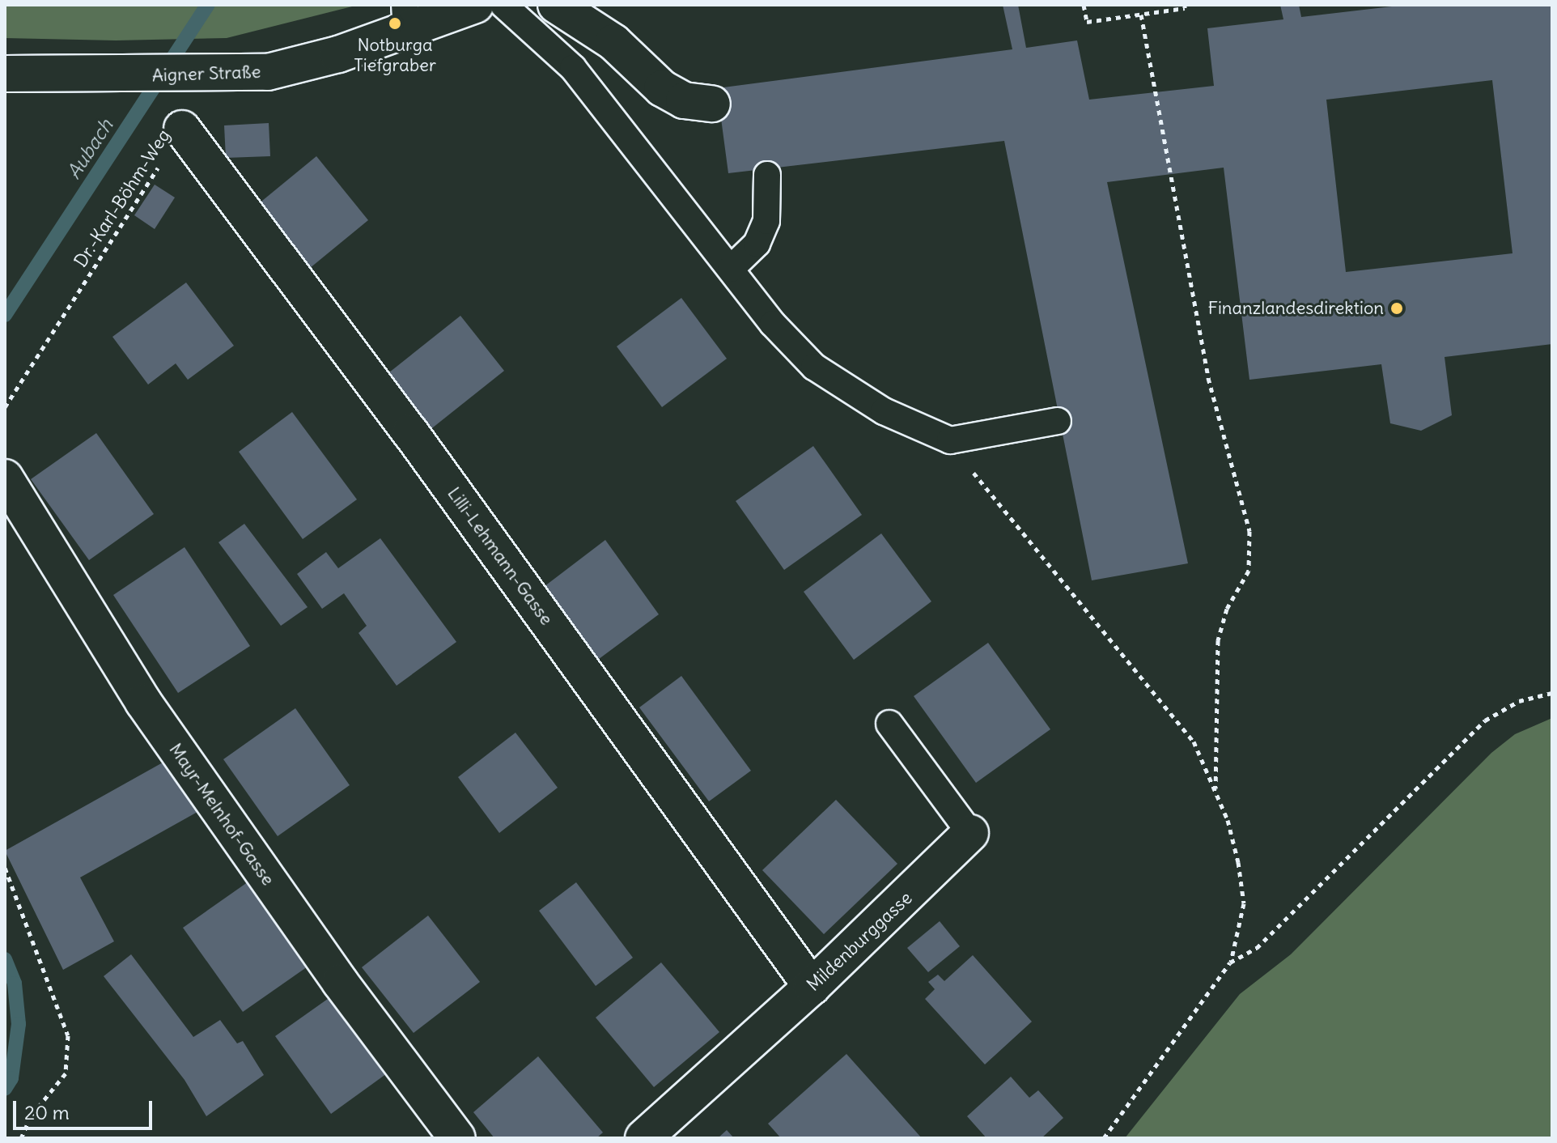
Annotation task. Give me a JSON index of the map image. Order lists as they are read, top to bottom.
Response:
{
  "streets": {
    "street": [
      "Aigner Straße",
      "Lilli-Lehmann-Gasse",
      "Mayr-Melnhof-Gasse",
      "Mildenburggasse"
    ],
    "path": ["Dr.-Karl-Böhm-Weg"]
  },
  "crossings": [
    ["Dr.-Karl-Böhm-Weg", "Lilli-Lehmann-Gasse"],
    ["Lilli-Lehmann-Gasse", "Mildenburggasse"]
  ],
  "water": ["Aubach"],
  "places": ["Notburga Tiefgraber", "Finanzlandesdirektion"],
  "scale_bar": "20 m"
}
